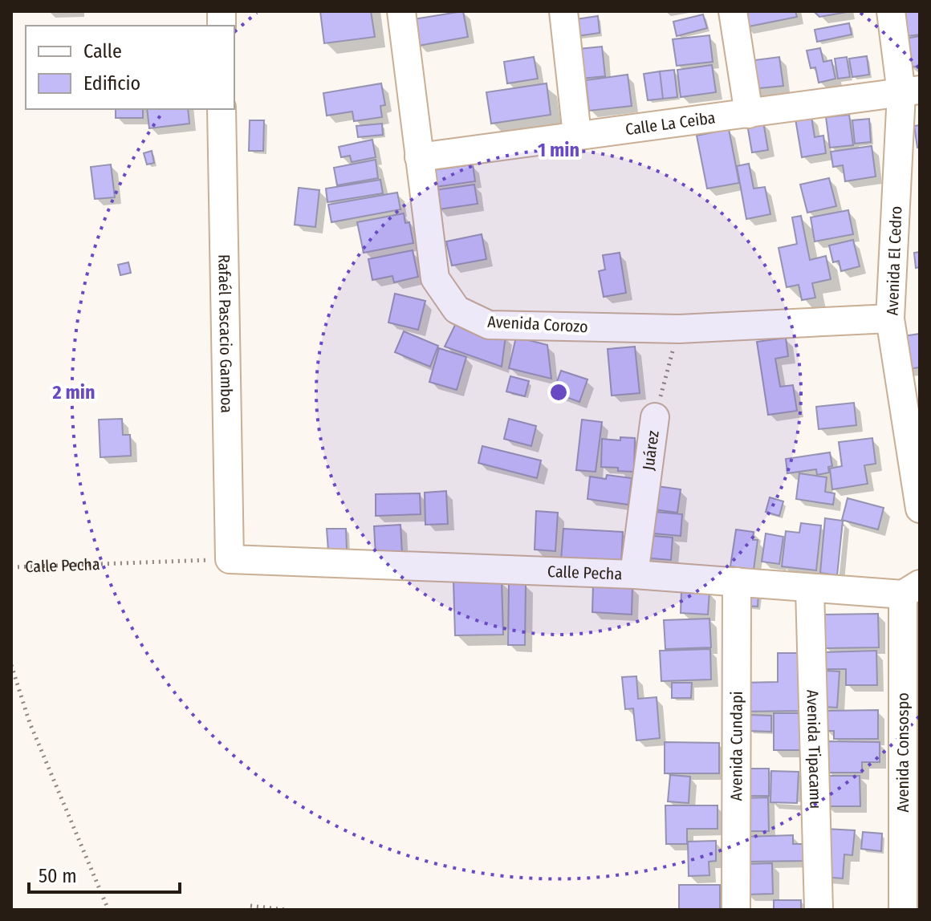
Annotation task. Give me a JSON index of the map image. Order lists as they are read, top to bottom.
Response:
{
  "streets": {
    "street": [
      "Calle La Ceiba",
      "Avenida El Cedro",
      "Avenida Corozo",
      "Rafaél Pascacio Gamboa",
      "Juárez",
      "Calle Pecha",
      "Avenida Cundapi",
      "Avenida Tipacamu",
      "Avenida Consospo"
    ]
  },
  "crossings": [
    ["Calle La Ceiba", "Avenida El Cedro"],
    ["Calle La Ceiba", "Avenida Corozo"],
    ["Avenida El Cedro", "Avenida Corozo"],
    ["Avenida Corozo", "Juárez"],
    ["Rafaél Pascacio Gamboa", "Calle Pecha"],
    ["Juárez", "Calle Pecha"],
    ["Calle Pecha", "Avenida Cundapi"],
    ["Calle Pecha", "Avenida Tipacamu"],
    ["Calle Pecha", "Avenida Consospo"]
  ],
  "legend": ["Calle", "Edificio"],
  "scale_bar": "50 m",
  "rings": ["1 min", "2 min"]
}
